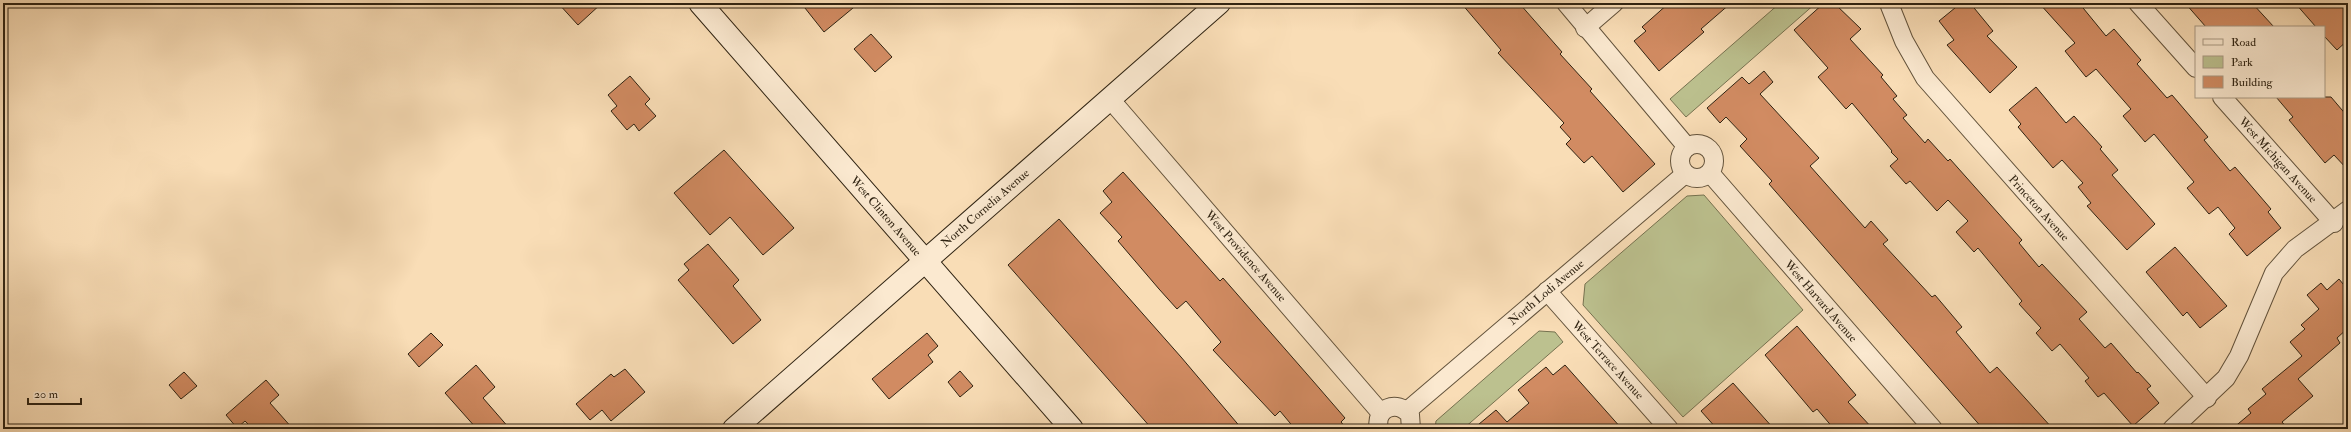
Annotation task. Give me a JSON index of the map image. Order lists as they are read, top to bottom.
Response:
{
  "streets": {
    "street": [
      "West Michigan Avenue",
      "North Cornelia Avenue",
      "Princeton Avenue",
      "West Clinton Avenue",
      "West Providence Avenue",
      "North Lodi Avenue",
      "West Harvard Avenue",
      "West Terrace Avenue"
    ]
  },
  "crossings": [
    ["North Cornelia Avenue", "West Clinton Avenue"],
    ["North Cornelia Avenue", "West Providence Avenue"],
    ["North Lodi Avenue", "West Harvard Avenue"],
    ["North Lodi Avenue", "West Terrace Avenue"]
  ],
  "legend": ["Road", "Park", "Building"],
  "scale_bar": "20 m"
}
